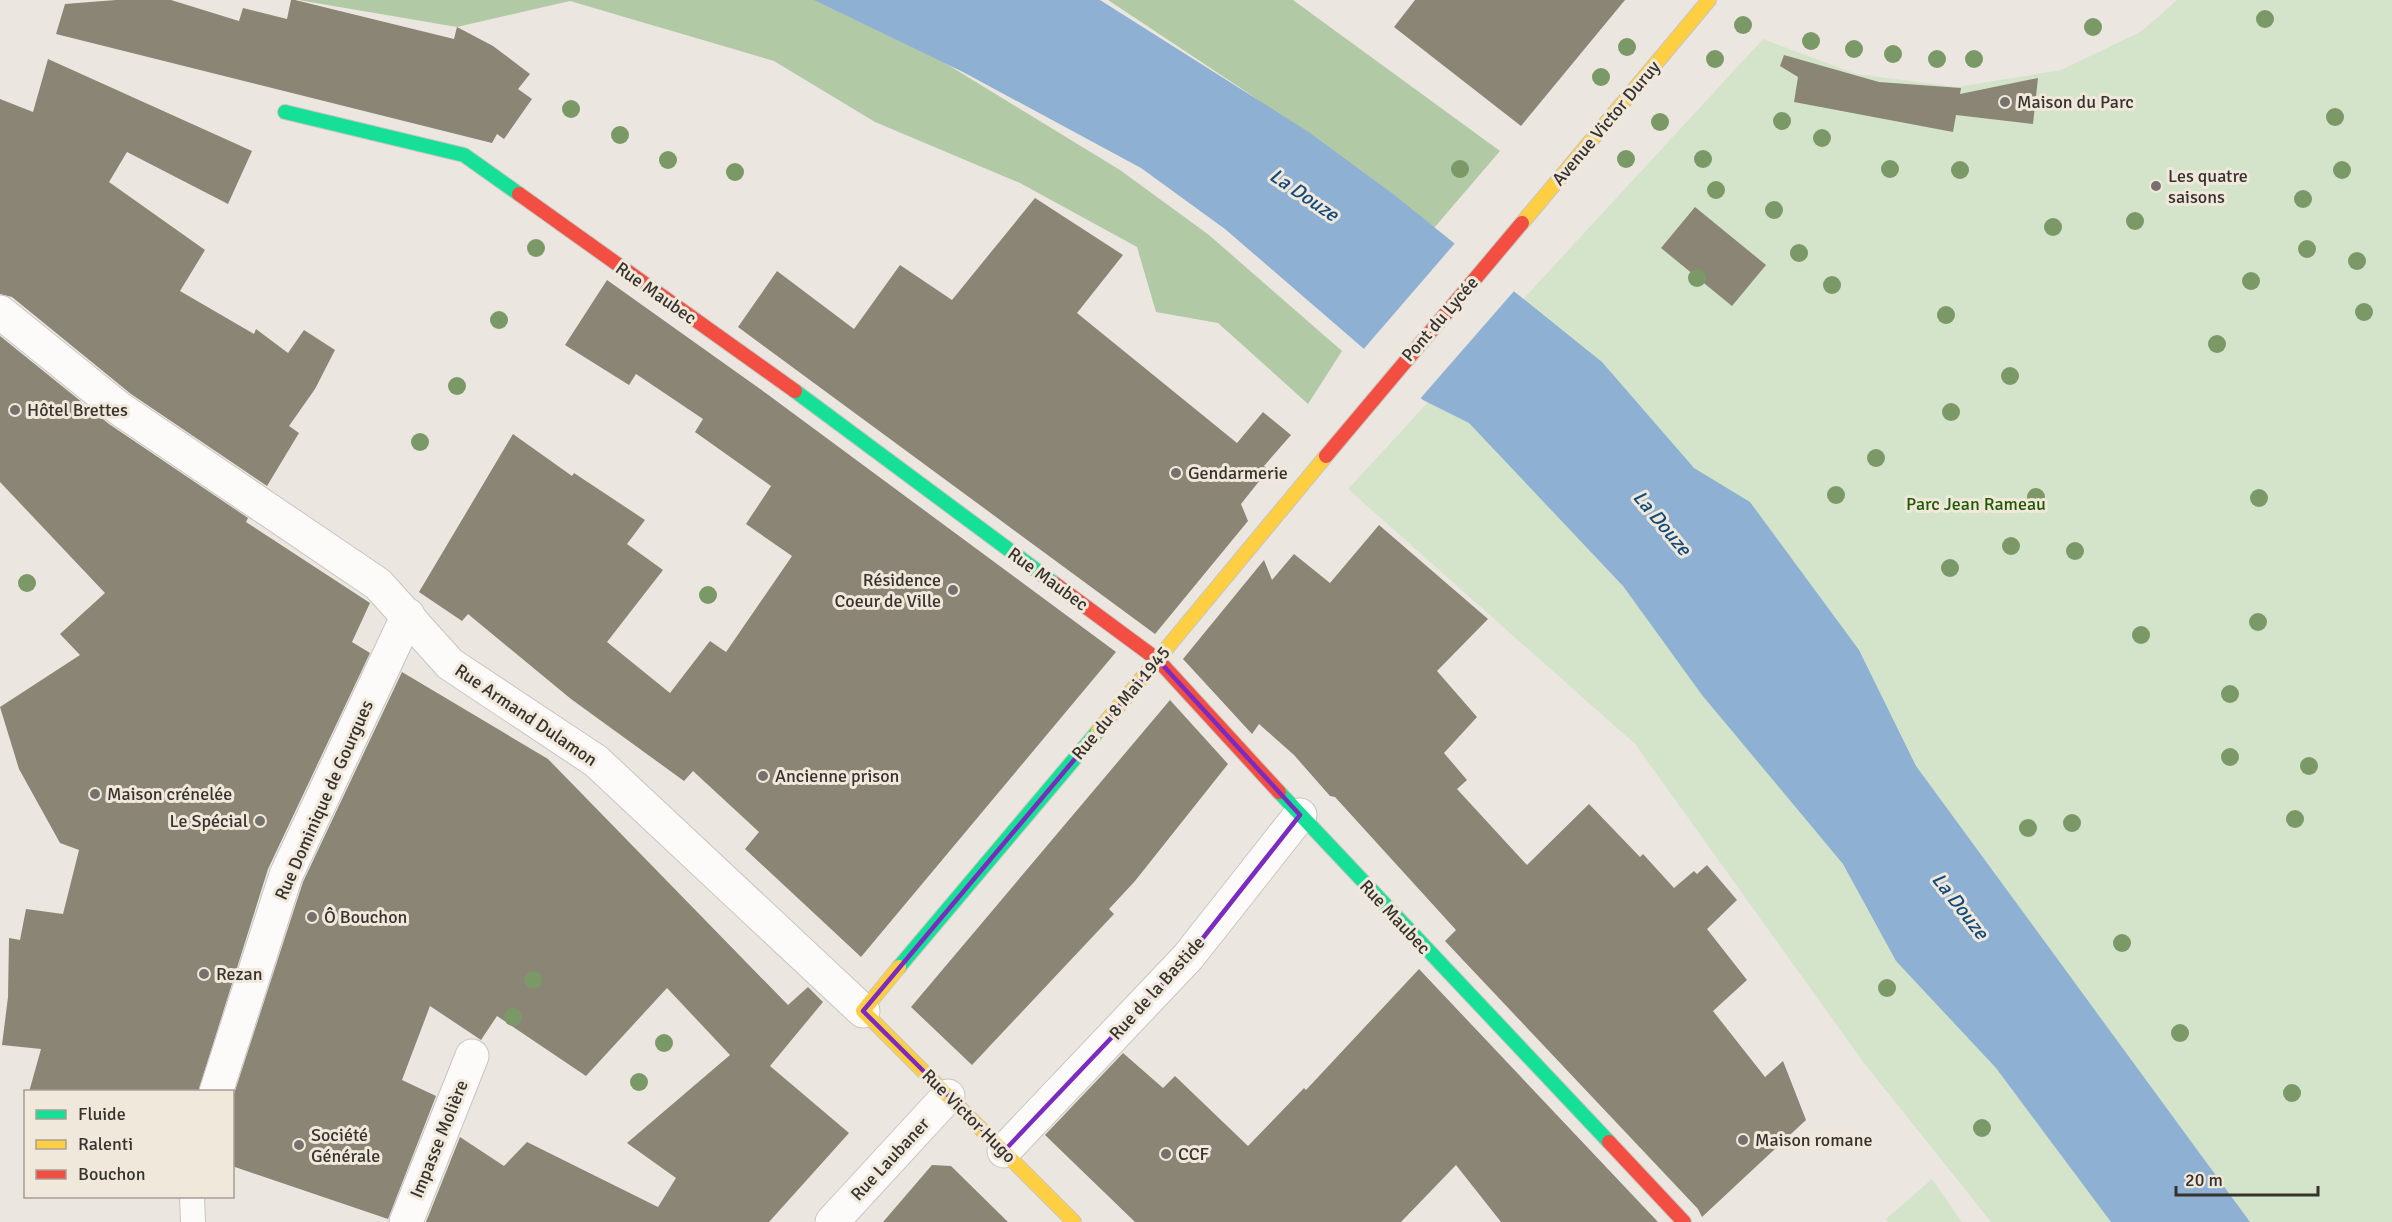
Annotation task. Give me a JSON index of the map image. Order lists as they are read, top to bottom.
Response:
{
  "streets": {
    "street": [
      "Avenue Victor Duruy",
      "Rue Maubec",
      "Pont du Lycée",
      "Rue du 8 Mai 1945",
      "Rue Armand Dulamon",
      "Rue Dominique de Gourgues",
      "Rue de la Bastide",
      "Rue Victor Hugo",
      "Impasse Molière",
      "Rue Laubaner"
    ]
  },
  "crossings": [
    ["Avenue Victor Duruy", "Pont du Lycée"],
    ["Rue Maubec", "Rue du 8 Mai 1945"],
    ["Rue Maubec", "Rue de la Bastide"],
    ["Pont du Lycée", "Rue du 8 Mai 1945"],
    ["Rue du 8 Mai 1945", "Rue Armand Dulamon"],
    ["Rue du 8 Mai 1945", "Rue Victor Hugo"],
    ["Rue Armand Dulamon", "Rue Dominique de Gourgues"],
    ["Rue Armand Dulamon", "Rue Victor Hugo"],
    ["Rue de la Bastide", "Rue Victor Hugo"],
    ["Rue Victor Hugo", "Rue Laubaner"]
  ],
  "water": ["La Douze"],
  "parks": ["Parc Jean Rameau"],
  "places": [
    "Maison du Parc",
    "Les quatre saisons",
    "Hôtel Brettes",
    "Gendarmerie",
    "Résidence Coeur de Ville",
    "Ancienne prison",
    "Maison crénelée",
    "Le Spécial",
    "Ô Bouchon",
    "Rezan",
    "Maison romane",
    "Société Générale",
    "CCF"
  ],
  "legend": ["Fluide", "Ralenti", "Bouchon"],
  "scale_bar": "20 m"
}
